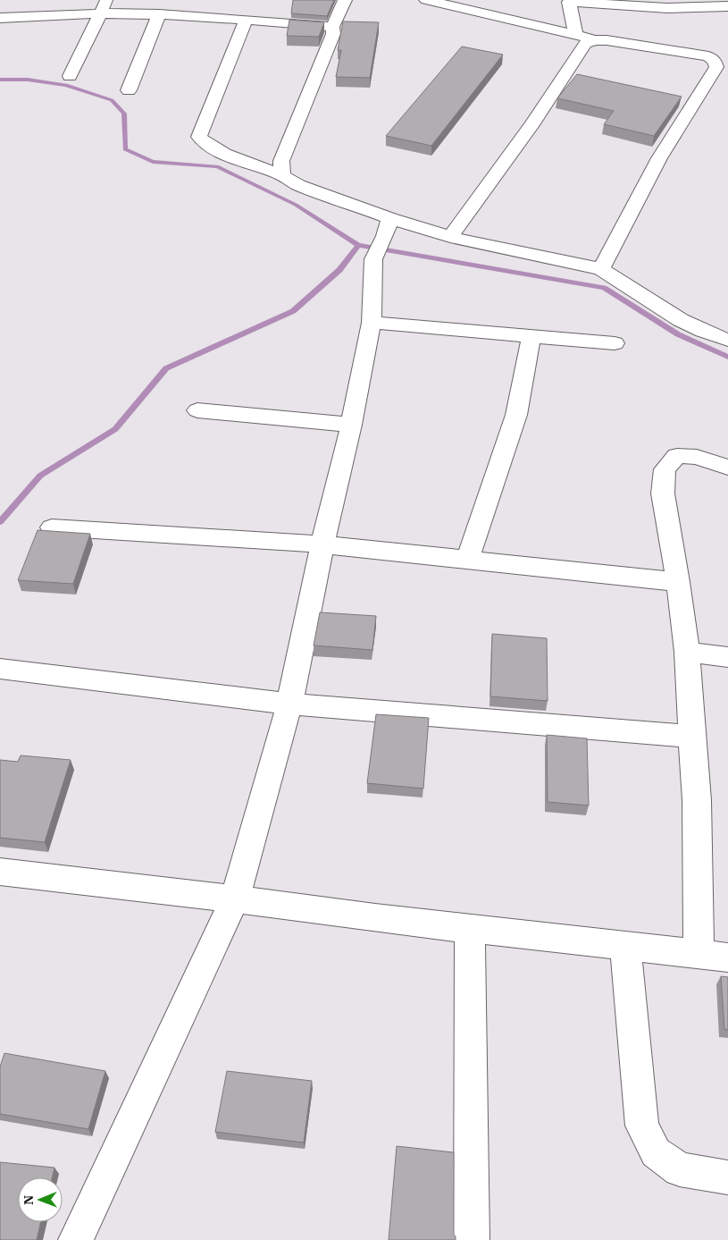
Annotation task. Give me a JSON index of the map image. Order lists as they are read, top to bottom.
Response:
{
  "north": "left"
}
